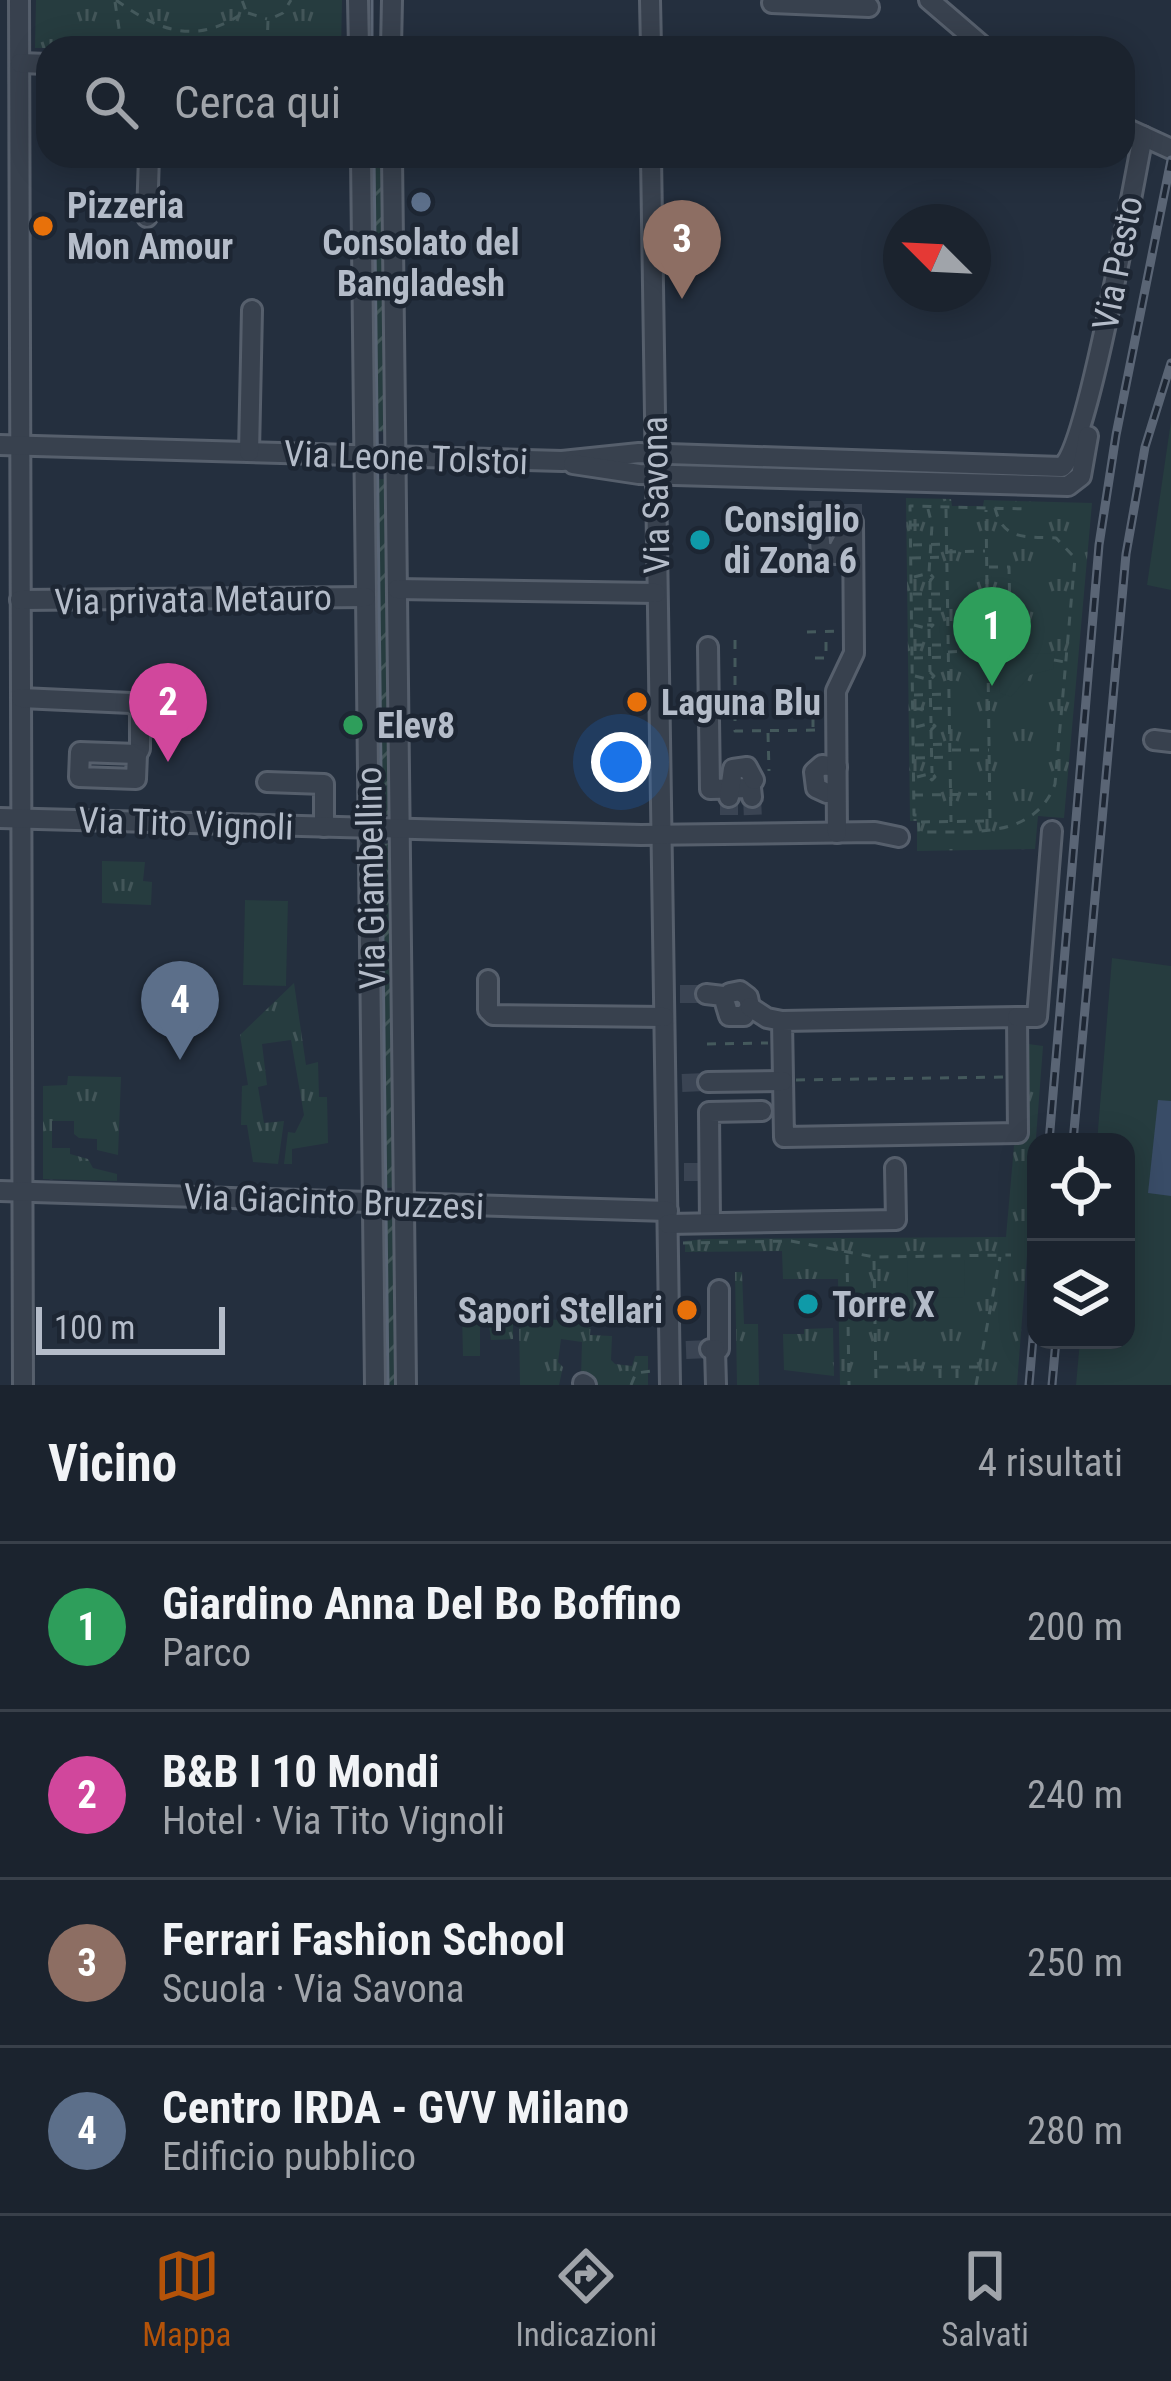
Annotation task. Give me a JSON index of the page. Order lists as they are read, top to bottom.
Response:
{
  "streets": {
    "street": [
      "Via Pesto",
      "Via Leone Tolstoi",
      "Via Savona",
      "Via privata Metauro",
      "Via Tito Vignoli",
      "Via Giambellino",
      "Via Giacinto Bruzzesi"
    ]
  },
  "crossings": [
    ["Via Pesto", "Via Leone Tolstoi"],
    ["Via Leone Tolstoi", "Via Savona"],
    ["Via Leone Tolstoi", "Via Giambellino"],
    ["Via Savona", "Via Tito Vignoli"],
    ["Via Savona", "Via Giacinto Bruzzesi"],
    ["Via privata Metauro", "Via Giambellino"],
    ["Via Tito Vignoli", "Via Giambellino"],
    ["Via Giambellino", "Via Giacinto Bruzzesi"]
  ],
  "places": [
    "Consolato del Bangladesh",
    "Pizzeria Mon Amour",
    "Consiglio di Zona 6",
    "Laguna Blu",
    "Elev8",
    "Torre X",
    "Sapori Stellari"
  ],
  "scale_bar": "100 m",
  "north": "top left",
  "page": {
    "search": "Cerca qui",
    "pins": [
      "3",
      "1",
      "2",
      "4"
    ],
    "scale": "100 m",
    "heading": ["Vicino", "4 risultati"],
    "list": [
      {
        "mark": "1",
        "name": "Giardino Anna Del Bo Boffino",
        "note": "Parco",
        "value": "200 m"
      },
      {
        "mark": "2",
        "name": "B&B I 10 Mondi",
        "note": "Hotel · Via Tito Vignoli",
        "value": "240 m"
      },
      {
        "mark": "3",
        "name": "Ferrari Fashion School",
        "note": "Scuola · Via Savona",
        "value": "250 m"
      },
      {
        "mark": "4",
        "name": "Centro IRDA - GVV Milano",
        "note": "Edificio pubblico",
        "value": "280 m"
      }
    ],
    "nav": ["Mappa", "Indicazioni", "Salvati"]
  }
}
